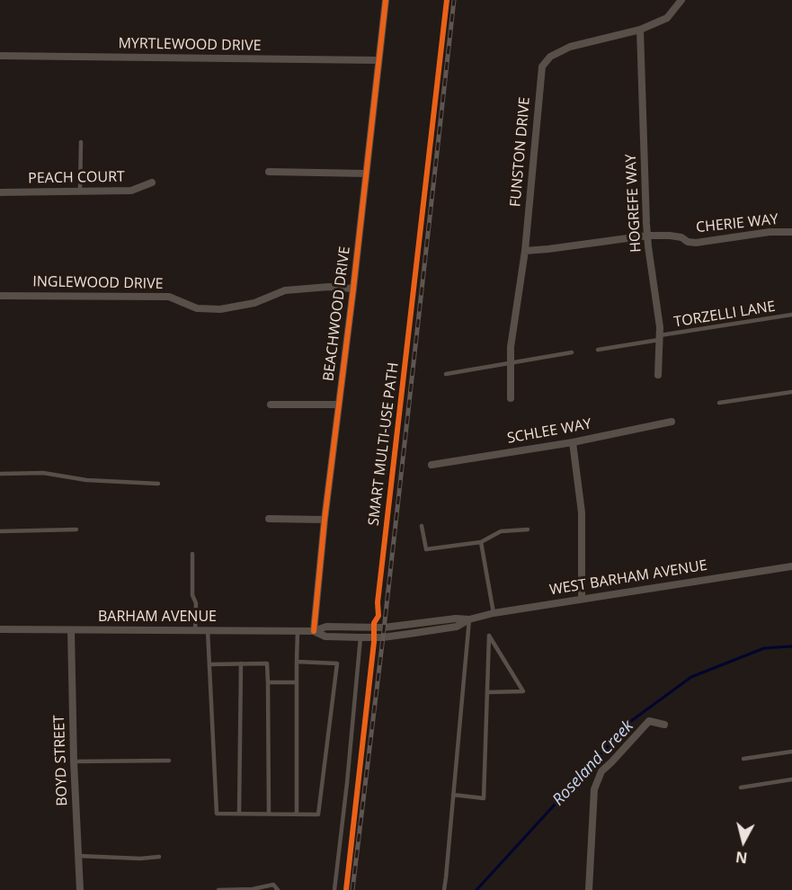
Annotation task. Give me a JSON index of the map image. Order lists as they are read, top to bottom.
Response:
{
  "streets": {
    "street": [
      "MYRTLEWOOD DRIVE",
      "FUNSTON DRIVE",
      "PEACH COURT",
      "HOGREFE WAY",
      "CHERIE WAY",
      "INGLEWOOD DRIVE",
      "BEACHWOOD DRIVE",
      "SCHLEE WAY",
      "WEST BARHAM AVENUE",
      "BARHAM AVENUE",
      "BOYD STREET"
    ],
    "lane": ["TORZELLI LANE"],
    "cycle path": ["SMART MULTI-USE PATH"]
  },
  "crossings": [
    ["MYRTLEWOOD DRIVE", "BEACHWOOD DRIVE"],
    ["FUNSTON DRIVE", "HOGREFE WAY"],
    ["FUNSTON DRIVE", "CHERIE WAY"],
    ["HOGREFE WAY", "CHERIE WAY"],
    ["HOGREFE WAY", "TORZELLI LANE"],
    ["INGLEWOOD DRIVE", "BEACHWOOD DRIVE"],
    ["BEACHWOOD DRIVE", "BARHAM AVENUE"],
    ["WEST BARHAM AVENUE", "BARHAM AVENUE"],
    ["BARHAM AVENUE", "BOYD STREET"]
  ],
  "water": ["Roseland Creek"],
  "north": "bottom"
}
